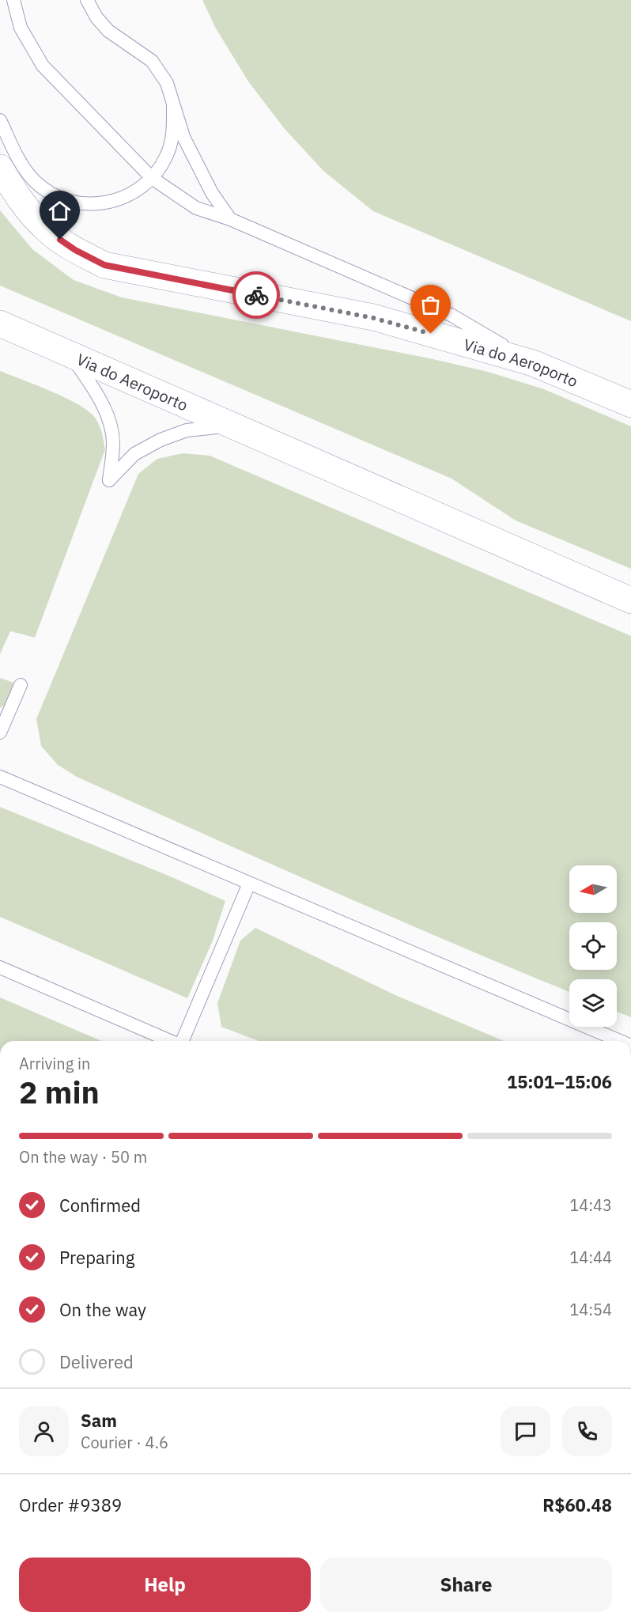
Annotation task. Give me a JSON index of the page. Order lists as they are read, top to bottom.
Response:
{
  "streets": {
    "street": ["Via do Aeroporto"]
  },
  "north": "left",
  "page": {
    "heading": ["2 min", "Arriving in", "15:01–15:06"],
    "panel": [
      "Sam",
      "Courier · 4.6",
      "Order #9389",
      "R$60.48"
    ],
    "bar": "On the way · 50 m",
    "list": [
      ["Confirmed", "14:43"],
      ["Preparing", "14:44"],
      ["On the way", "14:54"],
      "Delivered"
    ],
    "buttons": ["Help", "Share"]
  }
}
